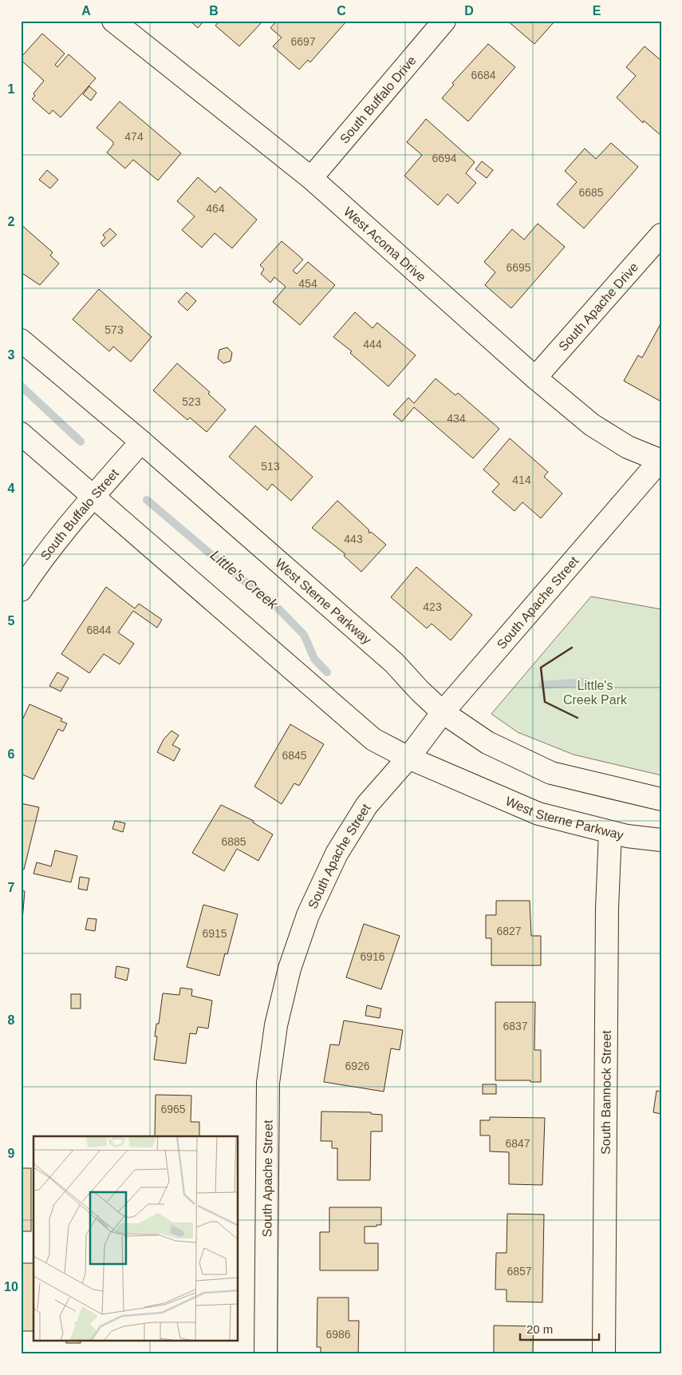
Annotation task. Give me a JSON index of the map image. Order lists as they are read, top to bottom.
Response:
{
  "streets": {
    "street": [
      "South Buffalo Drive",
      "West Acoma Drive",
      "South Apache Drive",
      "South Buffalo Street",
      "West Sterne Parkway",
      "South Apache Street",
      "South Bannock Street"
    ]
  },
  "crossings": [
    ["South Buffalo Drive", "West Acoma Drive"],
    ["West Acoma Drive", "South Apache Drive"],
    ["West Acoma Drive", "South Apache Street"],
    ["South Buffalo Street", "West Sterne Parkway"],
    ["West Sterne Parkway", "South Apache Street"],
    ["West Sterne Parkway", "South Bannock Street"]
  ],
  "water": ["Little's Creek"],
  "parks": ["Little's Creek Park"],
  "house_numbers": [
    "6697",
    "6684",
    "474",
    "6694",
    "6685",
    "464",
    "6695",
    "454",
    "573",
    "444",
    "523",
    "434",
    "513",
    "414",
    "443",
    "423",
    "6844",
    "6845",
    "6885",
    "6827",
    "6915",
    "6916",
    "6837",
    "6926",
    "6965",
    "6847",
    "6857",
    "6986"
  ],
  "scale_bar": "20 m",
  "grid": {
    "columns": [
      "A",
      "B",
      "C",
      "D",
      "E"
    ],
    "rows": [
      "1",
      "2",
      "3",
      "4",
      "5",
      "6",
      "7",
      "8",
      "9",
      "10"
    ]
  }
}
